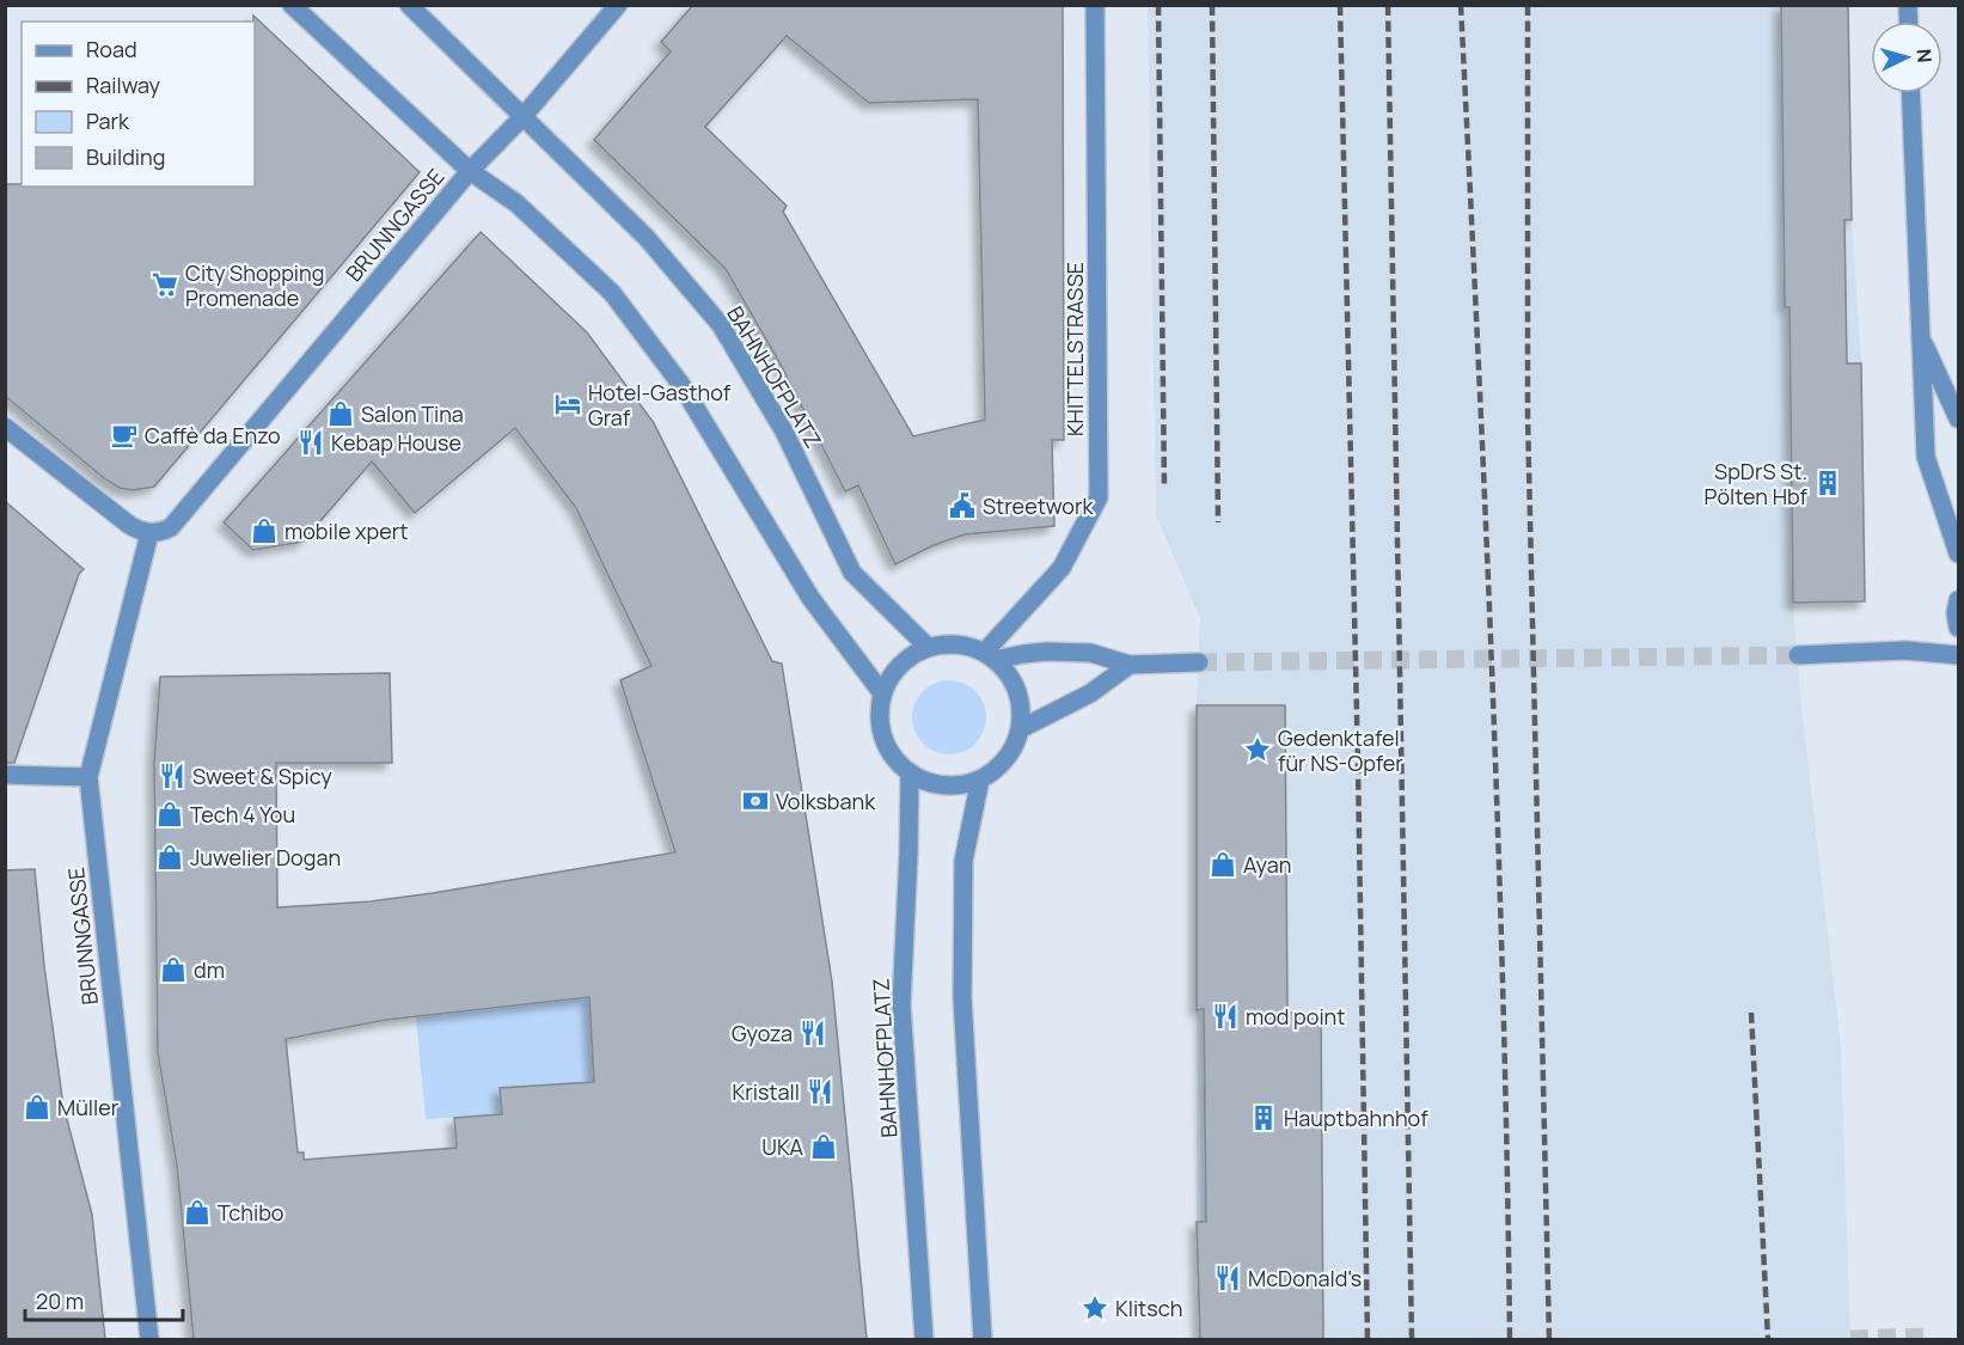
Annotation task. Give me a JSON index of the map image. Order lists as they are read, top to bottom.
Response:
{
  "streets": {
    "street": ["BRUNNGASSE", "KHITTELSTRASSE", "BAHNHOFPLATZ"]
  },
  "crossings": [
    ["BRUNNGASSE", "BAHNHOFPLATZ"],
    ["KHITTELSTRASSE", "BAHNHOFPLATZ"]
  ],
  "places": {
    "supermarket": ["City Shopping Promenade"],
    "hotel": ["Hotel-Gasthof Graf"],
    "shop": [
      "Salon Tina",
      "mobile xpert",
      "Tech 4 You",
      "Juwelier Dogan",
      "Ayan",
      "dm",
      "Müller",
      "UKA",
      "Tchibo"
    ],
    "cafe": ["Caffè da Enzo"],
    "restaurant": [
      "Kebap House",
      "Sweet & Spicy",
      "mod point",
      "Gyoza",
      "Kristall",
      "McDonald's"
    ],
    "building": ["SpDrS St. Pölten Hbf", "Hauptbahnhof"],
    "public building": ["Streetwork"],
    "place": ["Gedenktafel für NS-Opfer", "Klitsch"],
    "bank": ["Volksbank"]
  },
  "legend": [
    "Road",
    "Railway",
    "Park",
    "Building"
  ],
  "scale_bar": "20 m",
  "north": "right"
}
